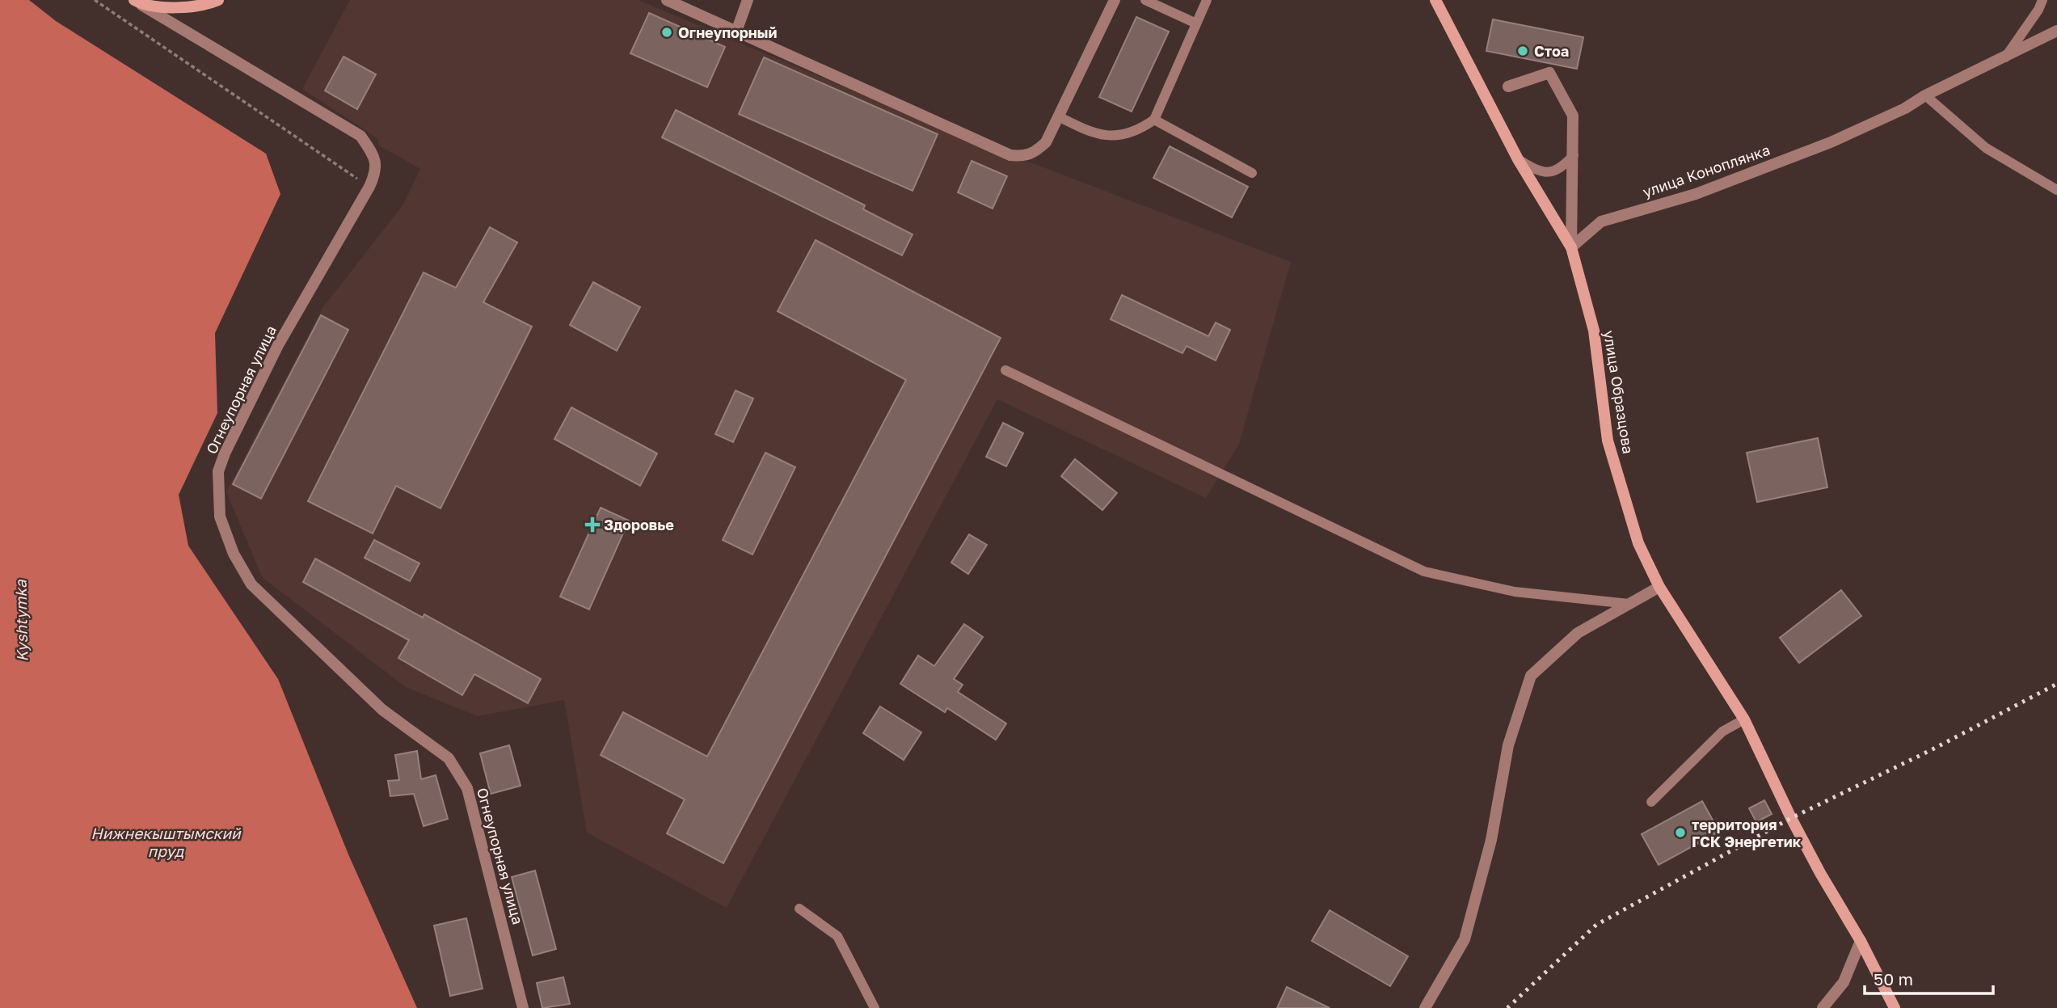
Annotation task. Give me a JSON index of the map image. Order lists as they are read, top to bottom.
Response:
{
  "streets": {
    "main road": ["улица Образцова"],
    "street": ["улица Коноплянка", "Огнеупорная улица"]
  },
  "crossings": [
    ["улица Коноплянка", "улица Образцова"]
  ],
  "water": ["Kyshtymka", "Нижнекыштымский пруд"],
  "places": {
    "other": ["Огнеупорный", "Стоа", "территория ГСК Энергетик"],
    "health": ["Здоровье"]
  },
  "scale_bar": "50 m"
}
